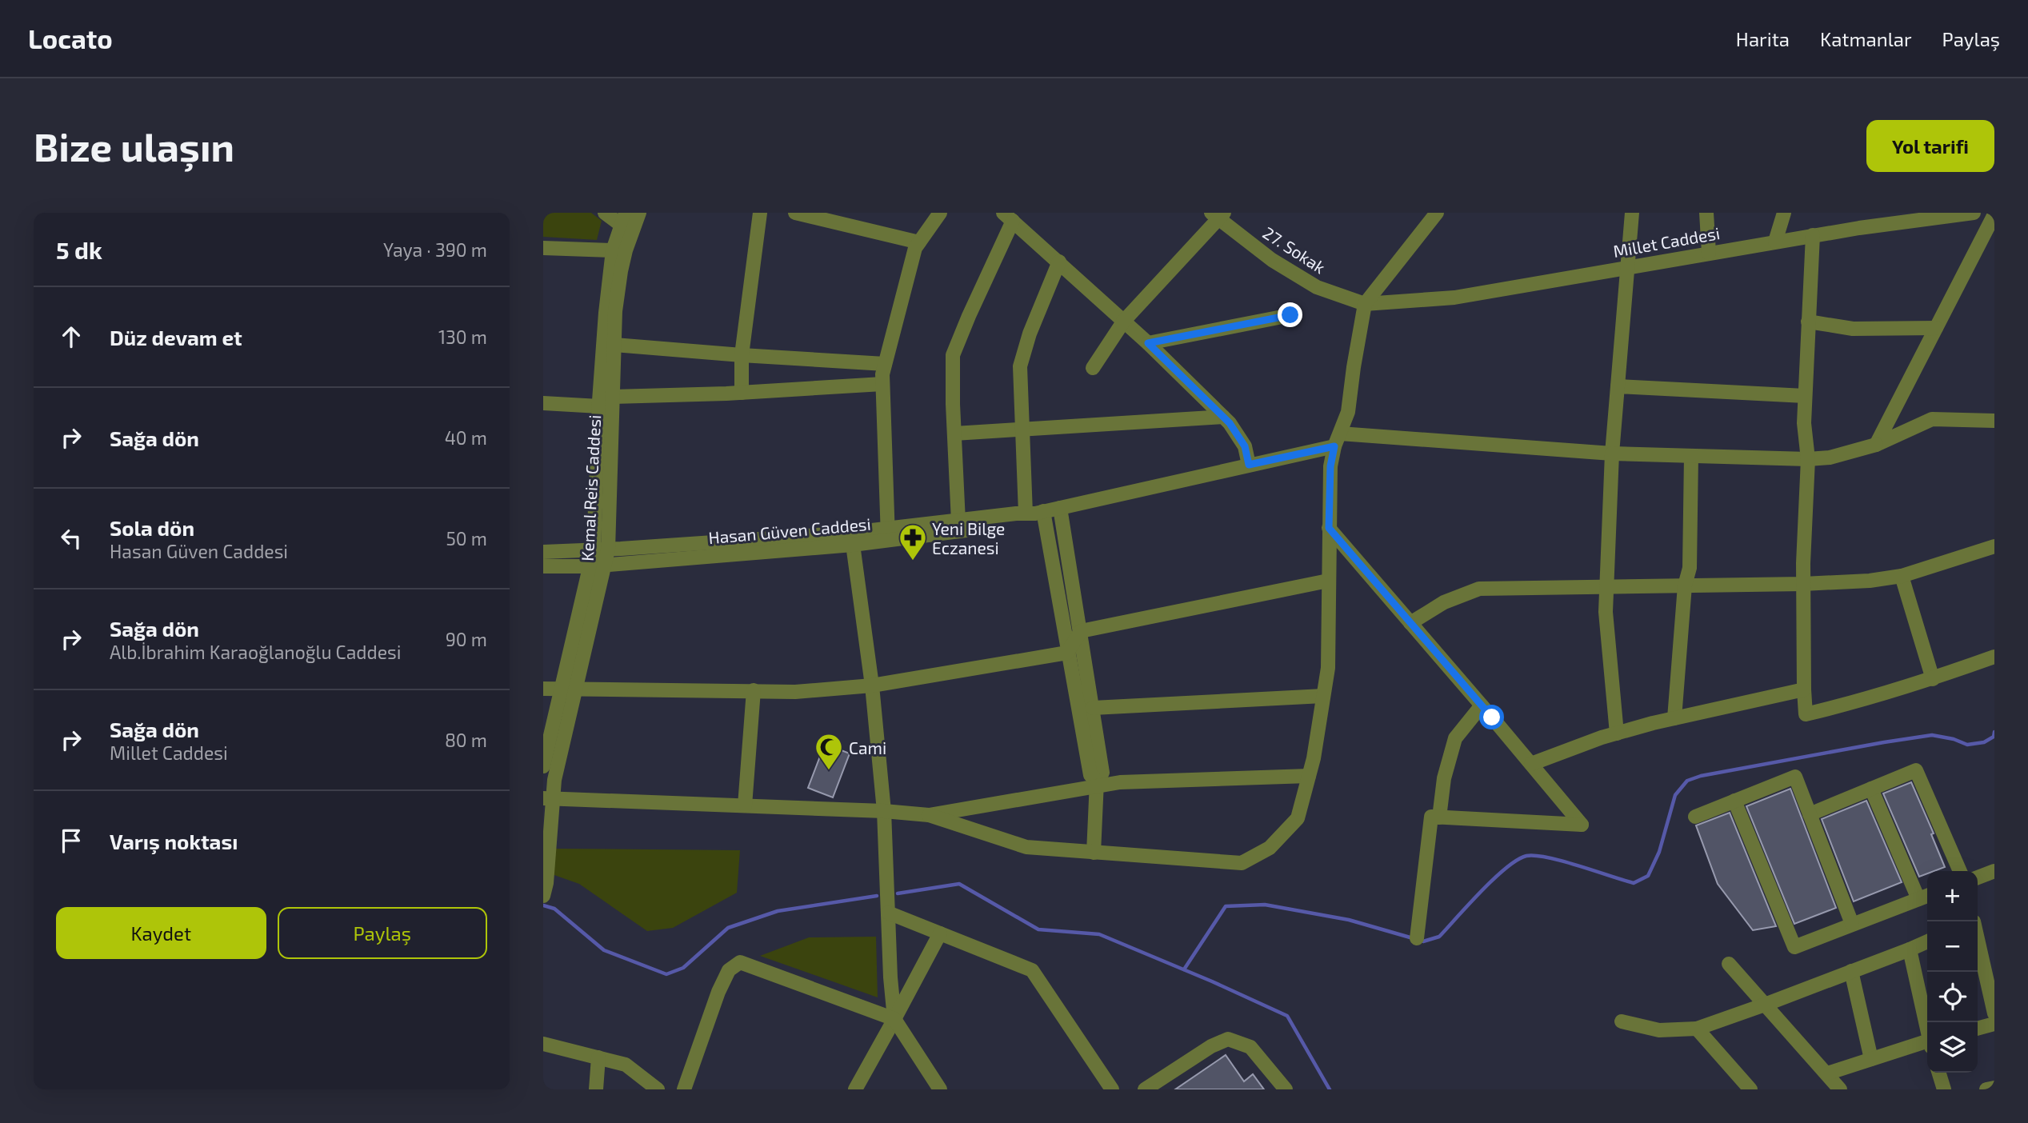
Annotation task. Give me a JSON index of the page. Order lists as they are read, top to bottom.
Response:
{
  "streets": {
    "street": [
      "Millet Caddesi",
      "27. Sokak",
      "Kemal Reis Caddesi",
      "Hasan Güven Caddesi"
    ]
  },
  "crossings": [
    ["Millet Caddesi", "27. Sokak"],
    ["Kemal Reis Caddesi", "Hasan Güven Caddesi"]
  ],
  "places": {
    "pharmacy": ["Yeni Bilge Eczanesi"],
    "mosque": ["Cami"]
  },
  "page": {
    "header": "Locato",
    "nav": ["Harita", "Katmanlar", "Paylaş"],
    "buttons": [
      "Yol tarifi",
      ["Kaydet", "Paylaş"]
    ],
    "title": "Bize ulaşın",
    "heading": ["5 dk", "Yaya · 390 m"],
    "list": [
      ["Düz devam et", "130 m"],
      ["Sağa dön", "40 m"],
      ["Sola dön", "Hasan Güven Caddesi", "50 m"],
      ["Sağa dön", "Alb.İbrahim Karaoğlanoğlu Caddesi", "90 m"],
      ["Sağa dön", "Millet Caddesi", "80 m"],
      "Varış noktası"
    ],
    "map_buttons": ["+", "−"]
  }
}
